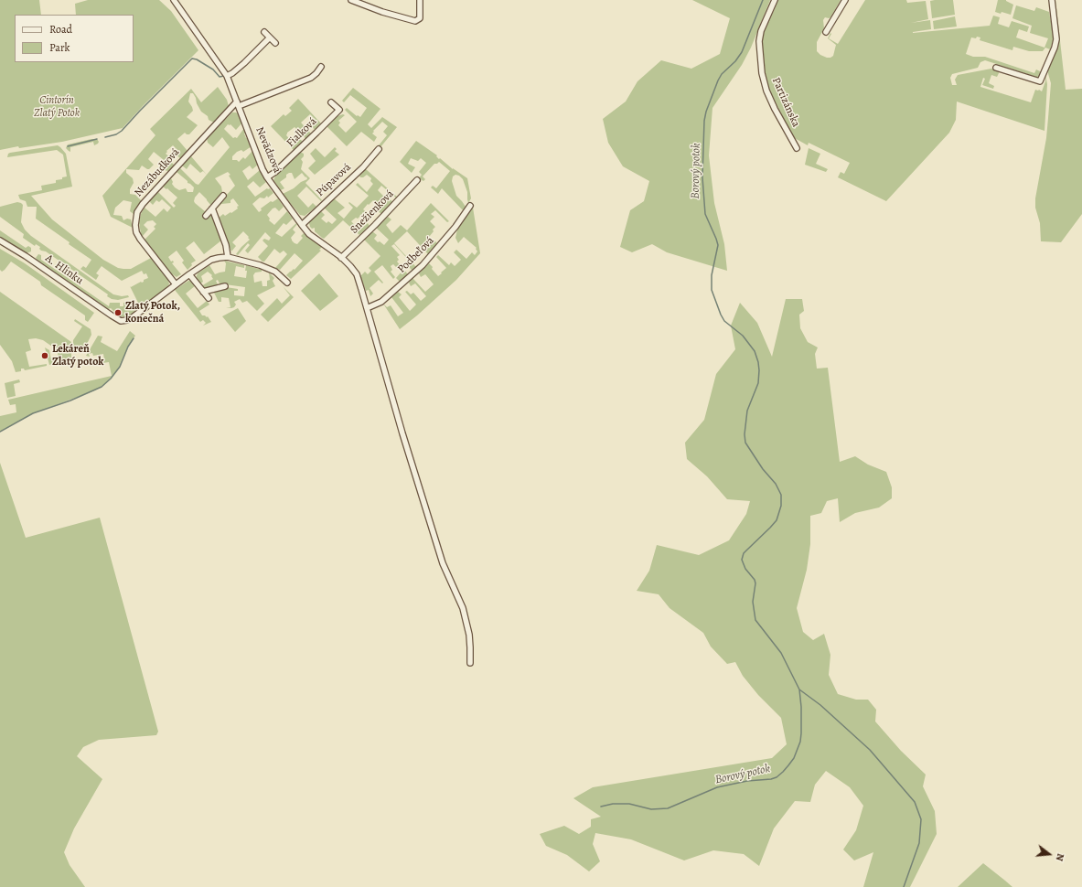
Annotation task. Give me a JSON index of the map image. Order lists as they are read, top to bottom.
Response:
{
  "streets": {
    "street": [
      "Partizánska",
      "Fialková",
      "Nevädzová",
      "Nezábudková",
      "Púpavová",
      "Snežienková",
      "Podbeľová",
      "A. Hlinku"
    ]
  },
  "crossings": [
    ["Fialková", "Nevädzová"],
    ["Nevädzová", "Nezábudková"],
    ["Nevädzová", "Púpavová"],
    ["Nevädzová", "Snežienková"],
    ["Nevädzová", "Podbeľová"],
    ["Nezábudková", "A. Hlinku"]
  ],
  "water": ["Borový potok"],
  "parks": ["Cintorín Zlatý Potok"],
  "places": ["Zlatý Potok, konečná", "Lekáreň Zlatý potok"],
  "legend": ["Road", "Park"],
  "north": "right"
}
